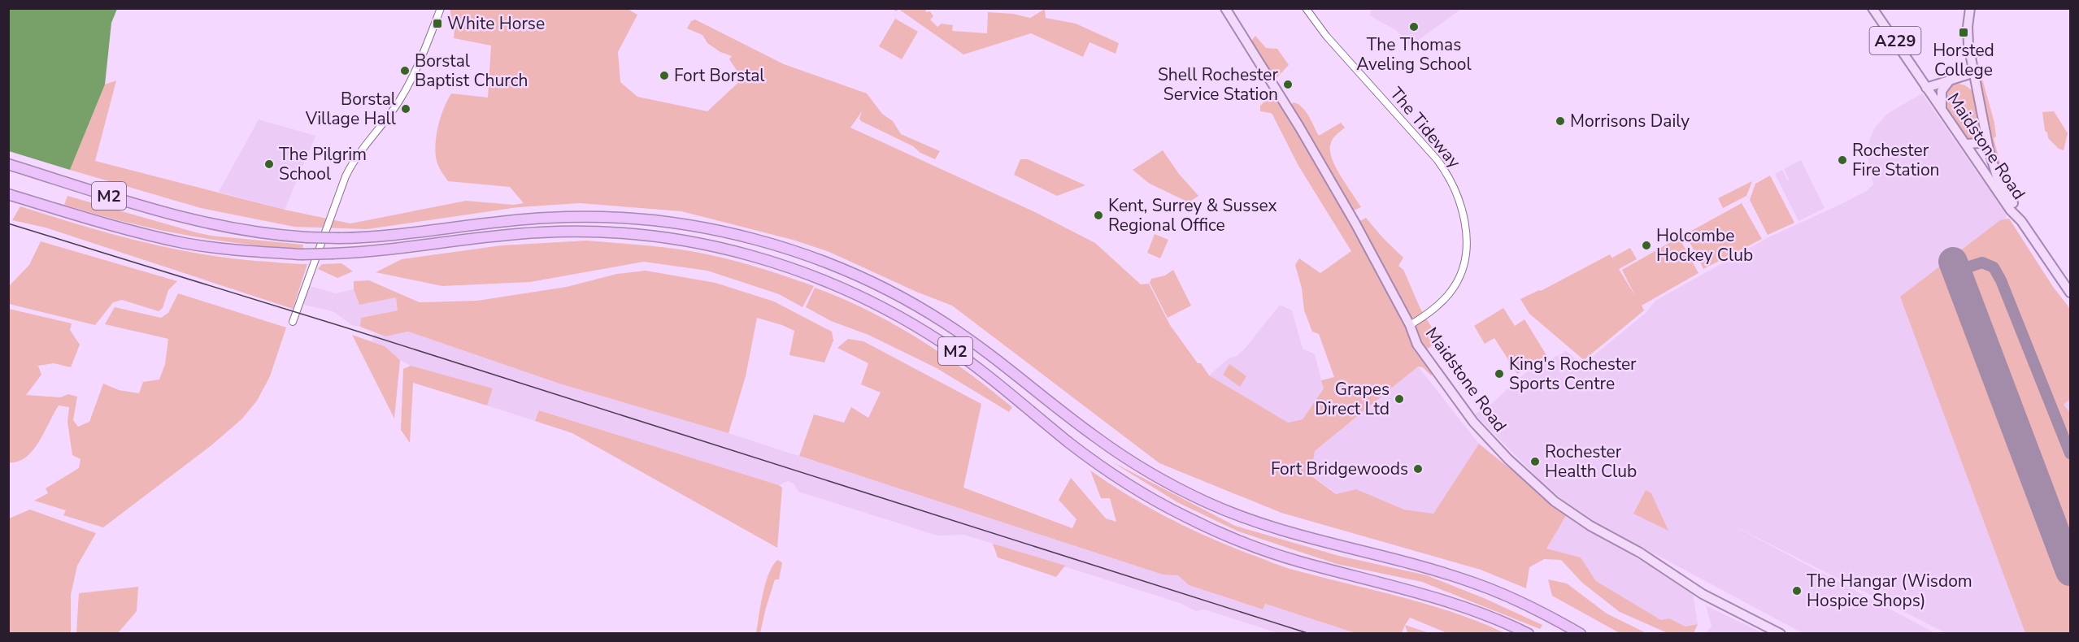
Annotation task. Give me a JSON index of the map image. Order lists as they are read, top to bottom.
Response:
{
  "streets": {
    "highway": ["M2"],
    "main road": ["A229", "Maidstone Road"],
    "street": ["The Tideway"]
  },
  "crossings": [
    ["A229", "Maidstone Road"],
    ["The Tideway", "Maidstone Road"]
  ],
  "places": {
    "transit": ["White Horse", "Horsted College"],
    "other": [
      "The Thomas Aveling School",
      "Borstal Baptist Church",
      "Fort Borstal",
      "Shell Rochester Service Station",
      "Borstal Village Hall",
      "Morrisons Daily",
      "Rochester Fire Station",
      "The Pilgrim School",
      "Kent, Surrey & Sussex Regional Office",
      "Holcombe Hockey Club",
      "King's Rochester Sports Centre",
      "Grapes Direct Ltd",
      "Rochester Health Club",
      "Fort Bridgewoods",
      "The Hangar (Wisdom Hospice Shops)"
    ]
  }
}
